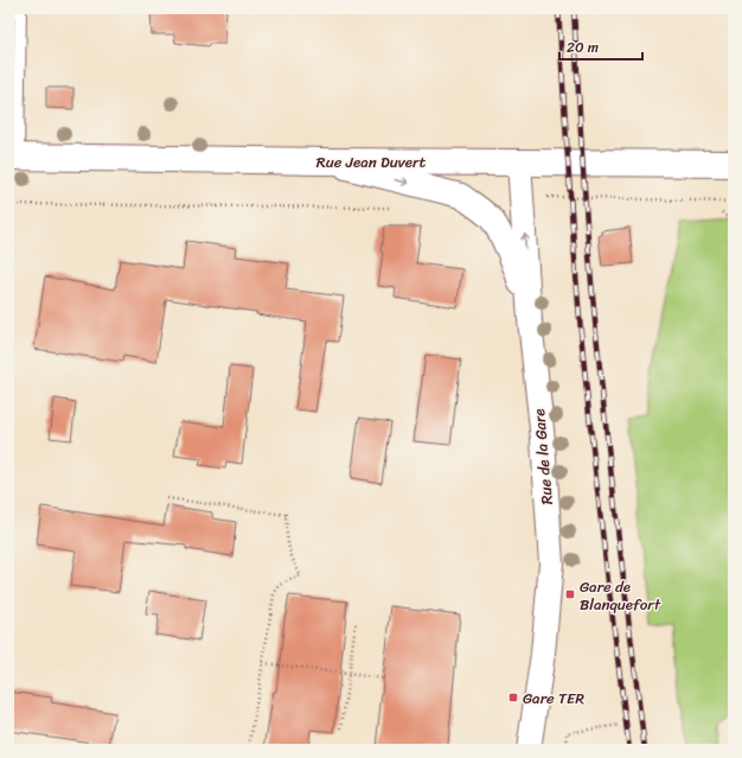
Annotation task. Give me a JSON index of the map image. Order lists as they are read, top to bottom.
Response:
{
  "streets": {
    "street": ["Rue Jean Duvert", "Rue de la Gare"]
  },
  "crossings": [
    ["Rue Jean Duvert", "Rue de la Gare"]
  ],
  "places": {
    "transit": ["Gare de Blanquefort", "Gare TER"]
  },
  "scale_bar": "20 m"
}
